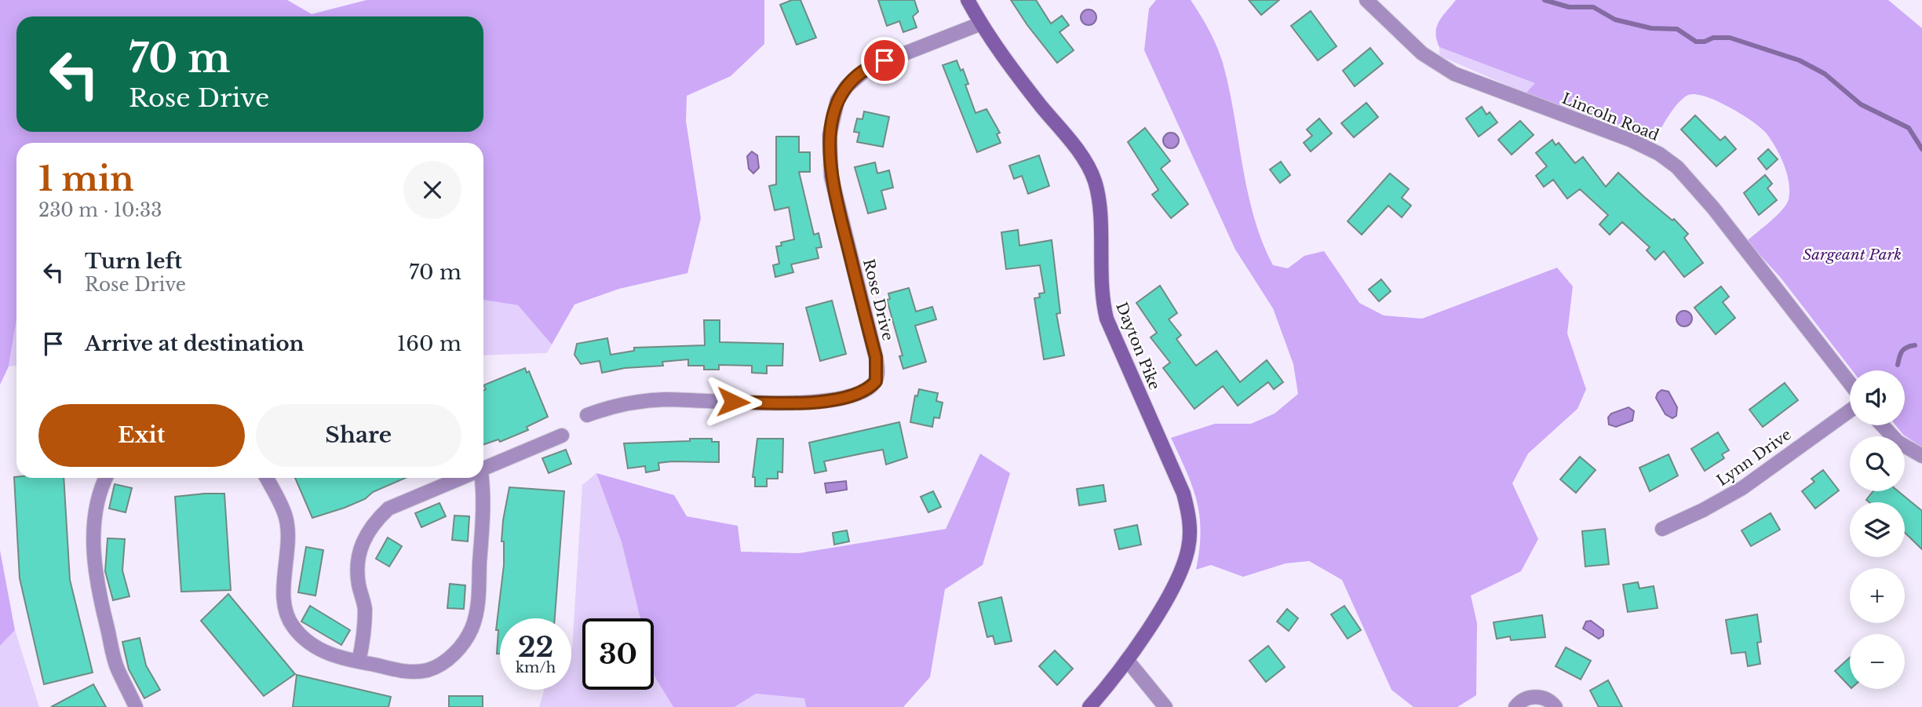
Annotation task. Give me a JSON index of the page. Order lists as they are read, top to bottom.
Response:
{
  "streets": {
    "street": [
      "Lincoln Road",
      "Rose Drive",
      "Dayton Pike",
      "Lynn Drive"
    ]
  },
  "crossings": [
    ["Rose Drive", "Dayton Pike"]
  ],
  "parks": ["Sargeant Park"],
  "page": {
    "turn": ["70 m", "Rose Drive"],
    "heading": ["1 min", "230 m · 10:33"],
    "list": [
      {
        "name": "Turn left",
        "note": "Rose Drive",
        "value": "70 m"
      },
      {
        "name": "Arrive at destination",
        "value": "160 m"
      }
    ],
    "map_buttons": ["+", "−"],
    "buttons": ["Exit", "Share"],
    "speed": "22 km/h",
    "limit": "30"
  }
}
